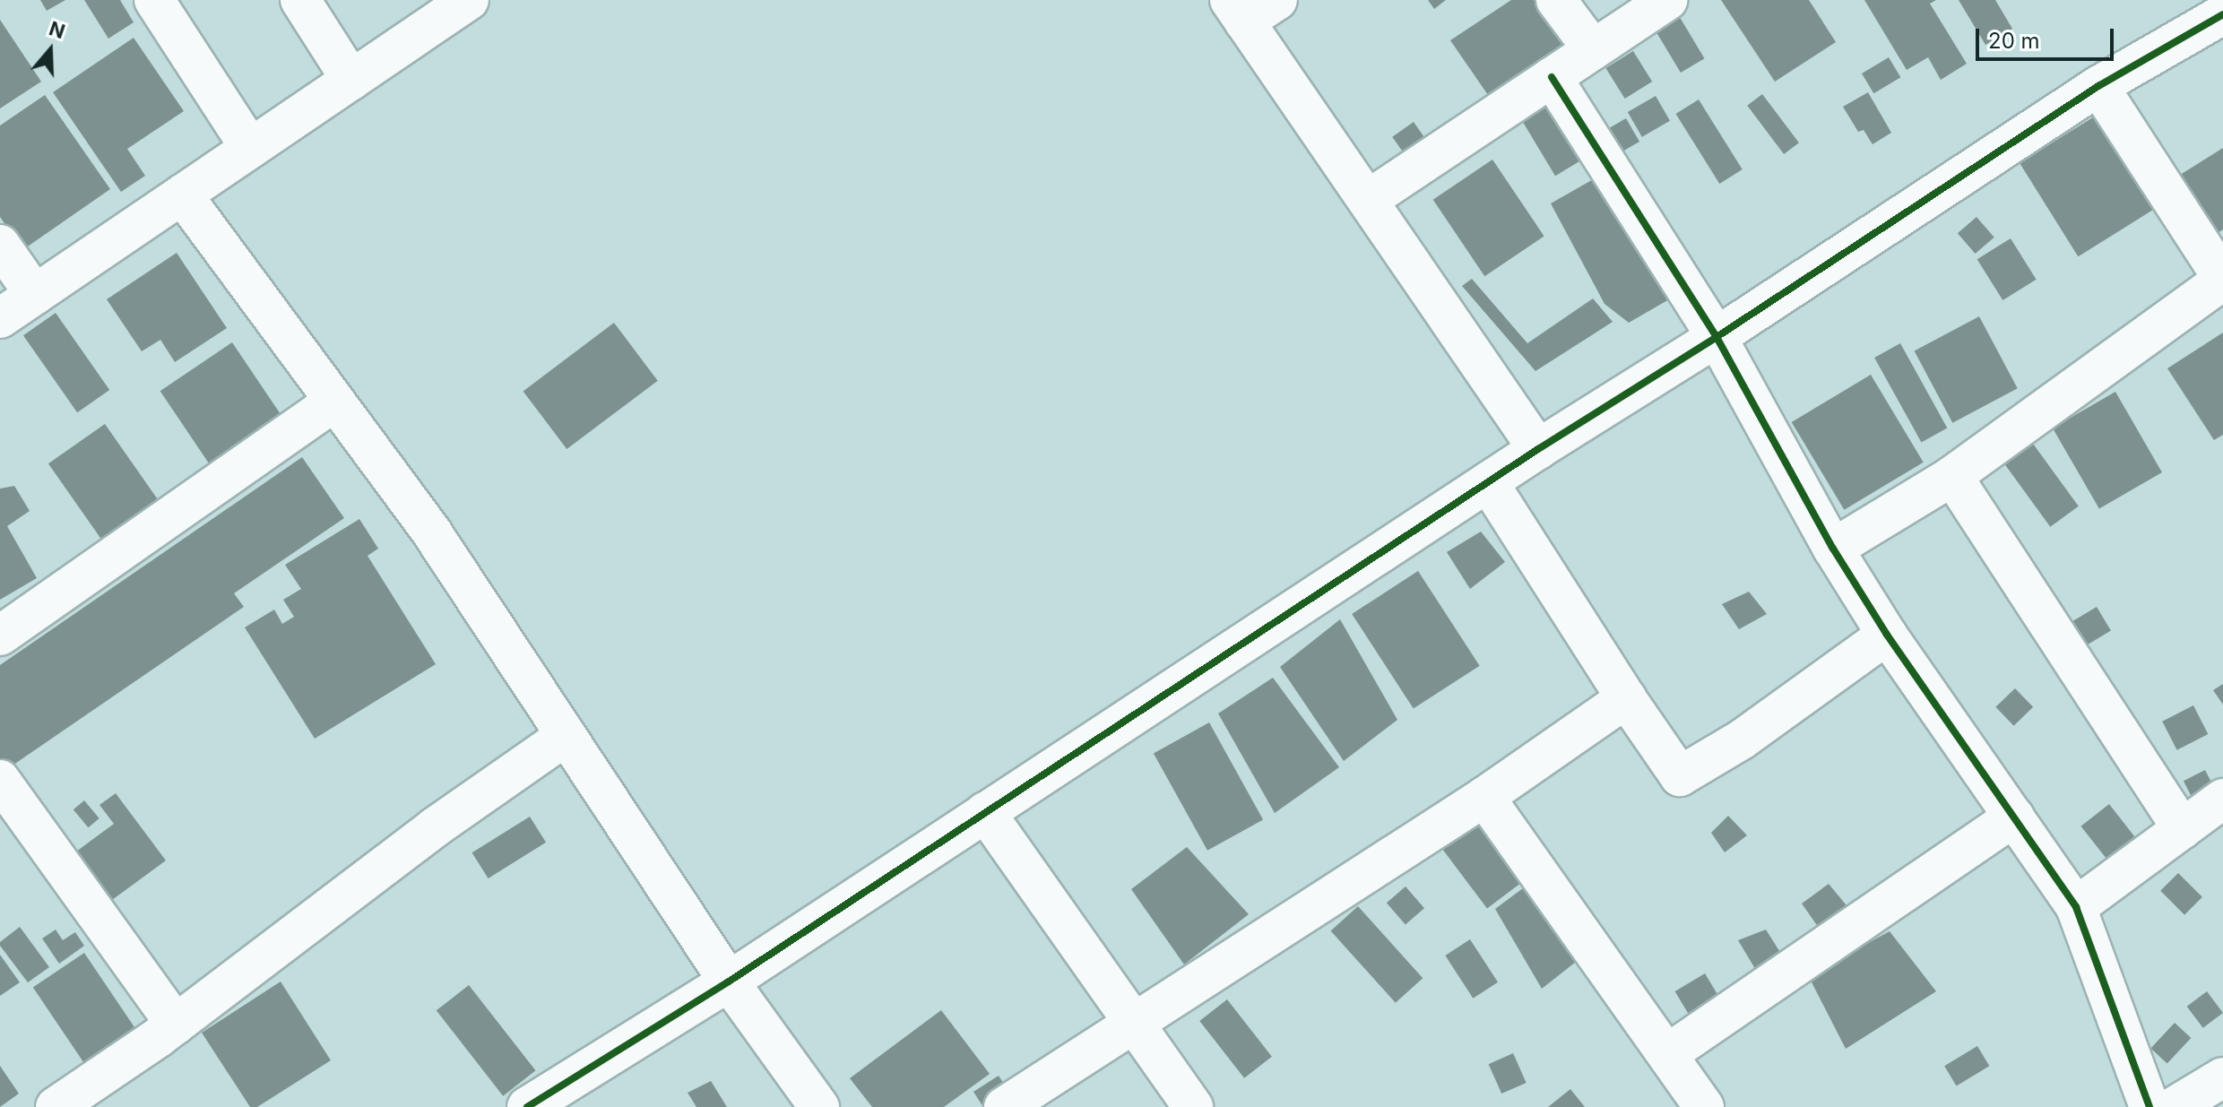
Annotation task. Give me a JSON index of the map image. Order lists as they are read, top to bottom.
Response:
{
  "scale_bar": "20 m",
  "north": "top"
}
